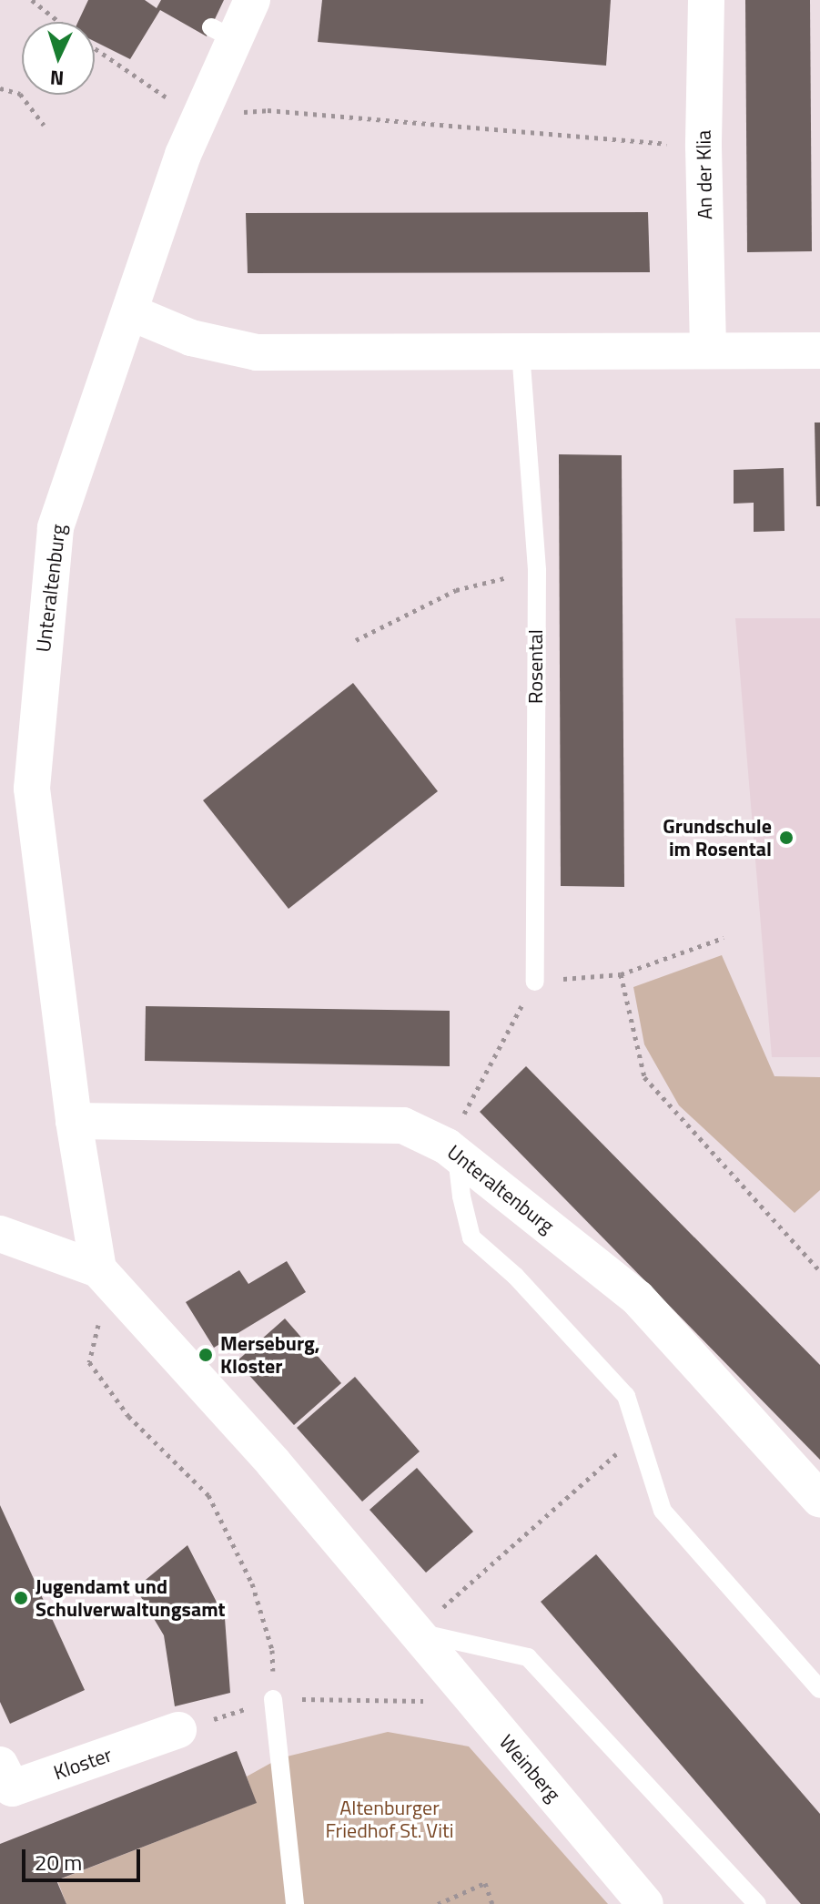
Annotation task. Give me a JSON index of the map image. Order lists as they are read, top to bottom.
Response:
{
  "streets": {
    "street": [
      "An der Klia",
      "Unteraltenburg",
      "Kloster",
      "Weinberg"
    ],
    "lane": ["Rosental"]
  },
  "parks": ["Altenburger Friedhof St. Viti"],
  "places": ["Grundschule im Rosental", "Merseburg, Kloster", "Jugendamt und Schulverwaltungsamt"],
  "scale_bar": "20 m",
  "north": "bottom"
}
